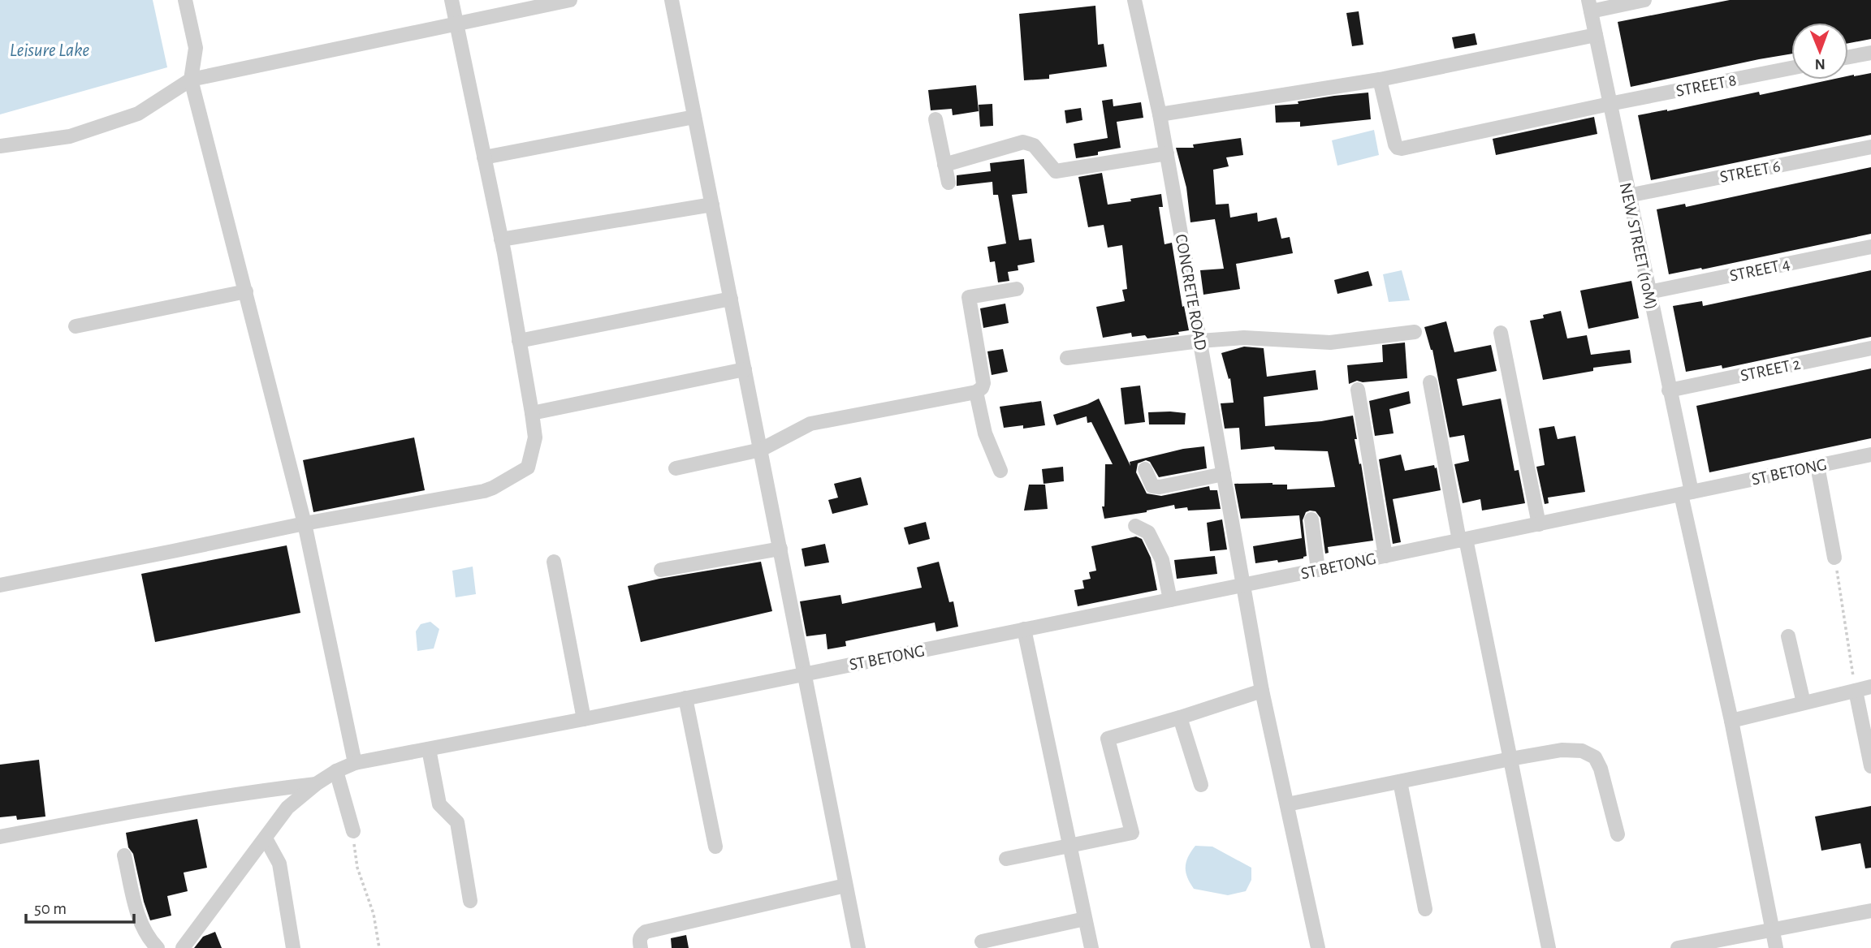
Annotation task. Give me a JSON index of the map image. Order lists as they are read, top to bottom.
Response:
{
  "streets": {
    "street": [
      "STREET 8",
      "STREET 6",
      "NEW STREET (10M)",
      "STREET 4",
      "CONCRETE ROAD",
      "STREET 2",
      "ST BETONG"
    ]
  },
  "crossings": [
    ["STREET 8", "NEW STREET (10M)"],
    ["STREET 6", "NEW STREET (10M)"],
    ["NEW STREET (10M)", "STREET 4"],
    ["NEW STREET (10M)", "STREET 2"],
    ["NEW STREET (10M)", "ST BETONG"],
    ["CONCRETE ROAD", "ST BETONG"]
  ],
  "water": ["Leisure Lake"],
  "scale_bar": "50 m",
  "north": "bottom"
}
